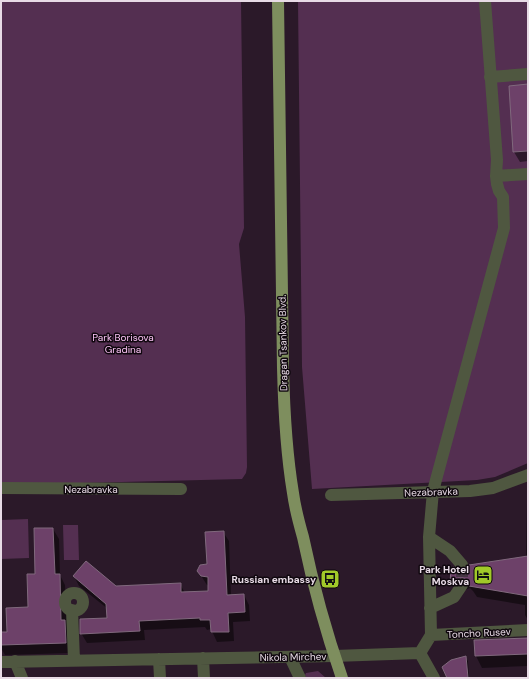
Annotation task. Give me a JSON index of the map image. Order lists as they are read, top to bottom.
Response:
{
  "streets": {
    "main road": ["Dragan Tsankov Blvd."],
    "street": ["Nezabravka", "Toncho Rusev", "Nikola Mirchev"]
  },
  "crossings": [
    ["Dragan Tsankov Blvd.", "Nikola Mirchev"]
  ],
  "parks": ["Park Borisova Gradina"],
  "places": {
    "hotel": ["Park Hotel Moskva"],
    "bus stop": ["Russian embassy"]
  }
}
